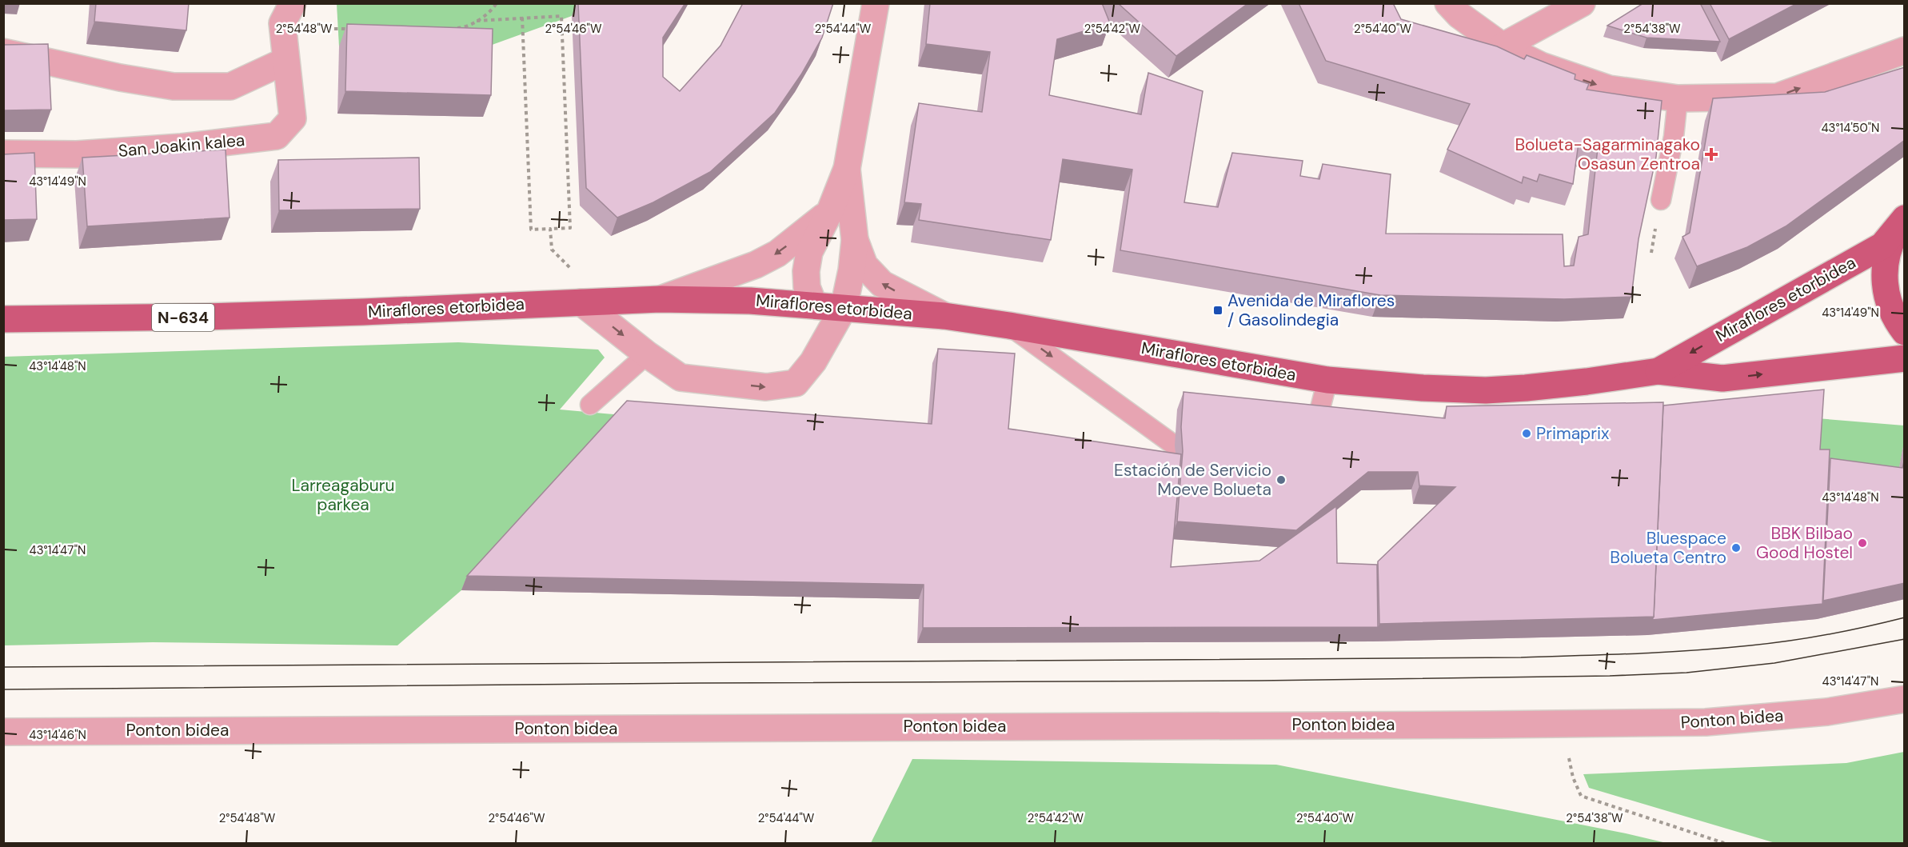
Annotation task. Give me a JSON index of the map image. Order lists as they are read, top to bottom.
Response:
{
  "streets": {
    "main road": ["Miraflores etorbidea", "N-634"],
    "street": ["San Joakin kalea", "Ponton bidea"]
  },
  "parks": ["Larreagaburu parkea"],
  "places": {
    "health": ["Bolueta-Sagarminagako Osasun Zentroa"],
    "transit": ["Avenida de Miraflores / Gasolindegia"],
    "other": [
      "Primaprix",
      "Estación de Servicio Moeve Bolueta",
      "BBK Bilbao Good Hostel",
      "Bluespace Bolueta Centro"
    ]
  },
  "coordinates": [
    "2°54'48\"W",
    "2°54'46\"W",
    "2°54'44\"W",
    "2°54'42\"W",
    "2°54'40\"W",
    "2°54'38\"W",
    "43°14'50\"N",
    "43°14'49\"N",
    "43°14'48\"N",
    "43°14'47\"N",
    "43°14'46\"N"
  ]
}
